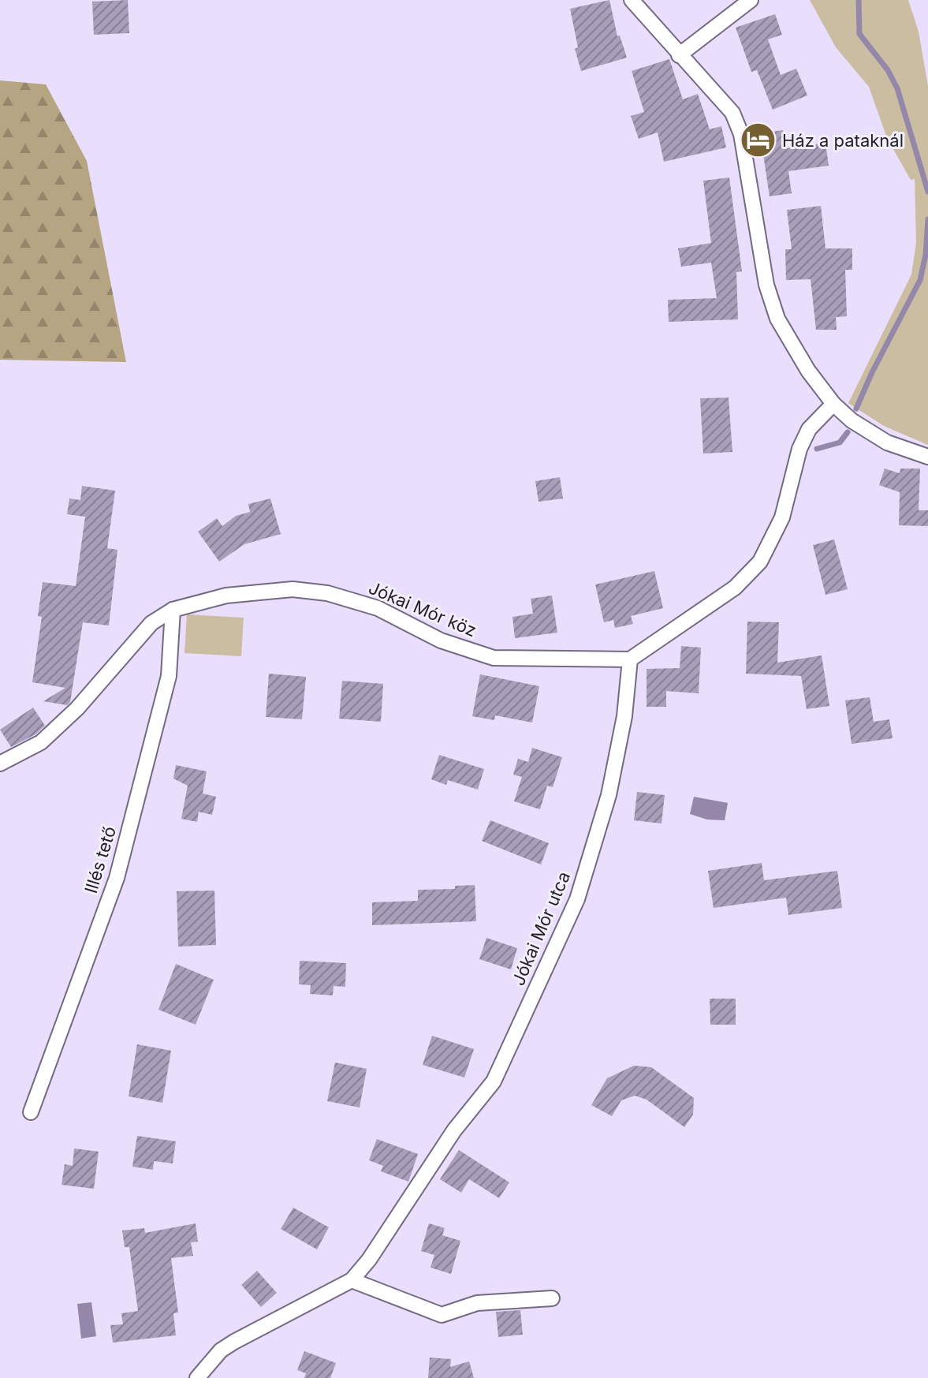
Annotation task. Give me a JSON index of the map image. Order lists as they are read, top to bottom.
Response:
{
  "streets": {
    "street": ["Jókai Mór köz", "Illés tető", "Jókai Mór utca"]
  },
  "crossings": [
    ["Jókai Mór köz", "Illés tető"],
    ["Jókai Mór köz", "Jókai Mór utca"]
  ],
  "places": {
    "hotel": ["Ház a pataknál"]
  }
}
